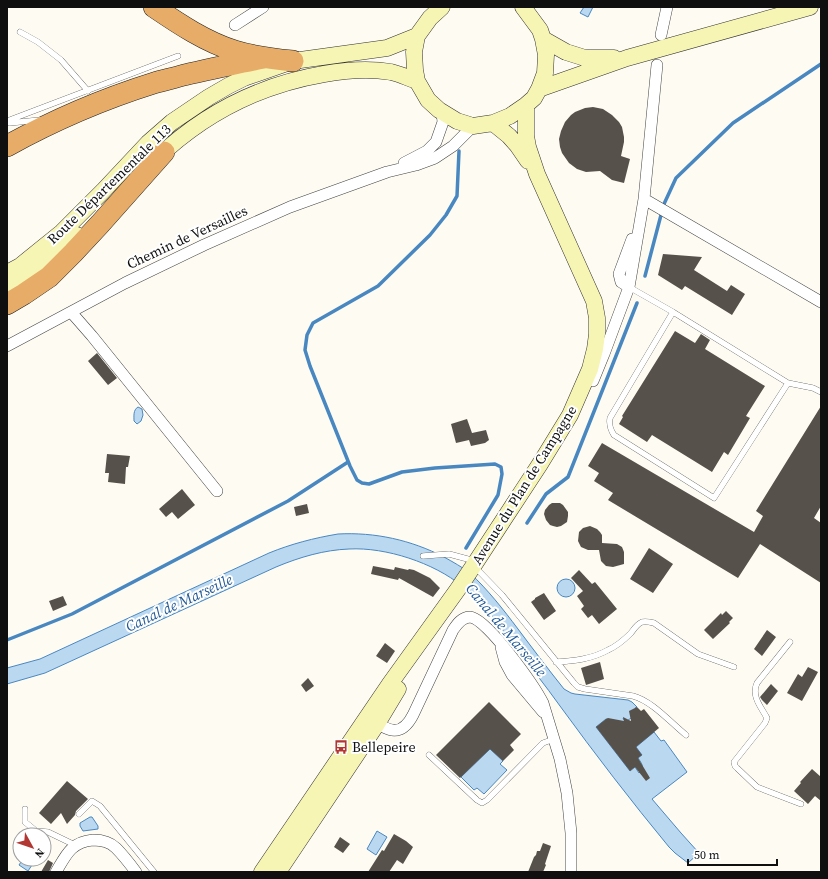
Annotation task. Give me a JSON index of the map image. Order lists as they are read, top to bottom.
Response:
{
  "streets": {
    "main road": ["Route Départementale 113", "Avenue du Plan de Campagne"],
    "street": ["Chemin de Versailles"]
  },
  "water": ["Canal de Marseille"],
  "places": {
    "bus stop": ["Bellepeire"]
  },
  "scale_bar": "50 m",
  "north": "bottom right"
}
